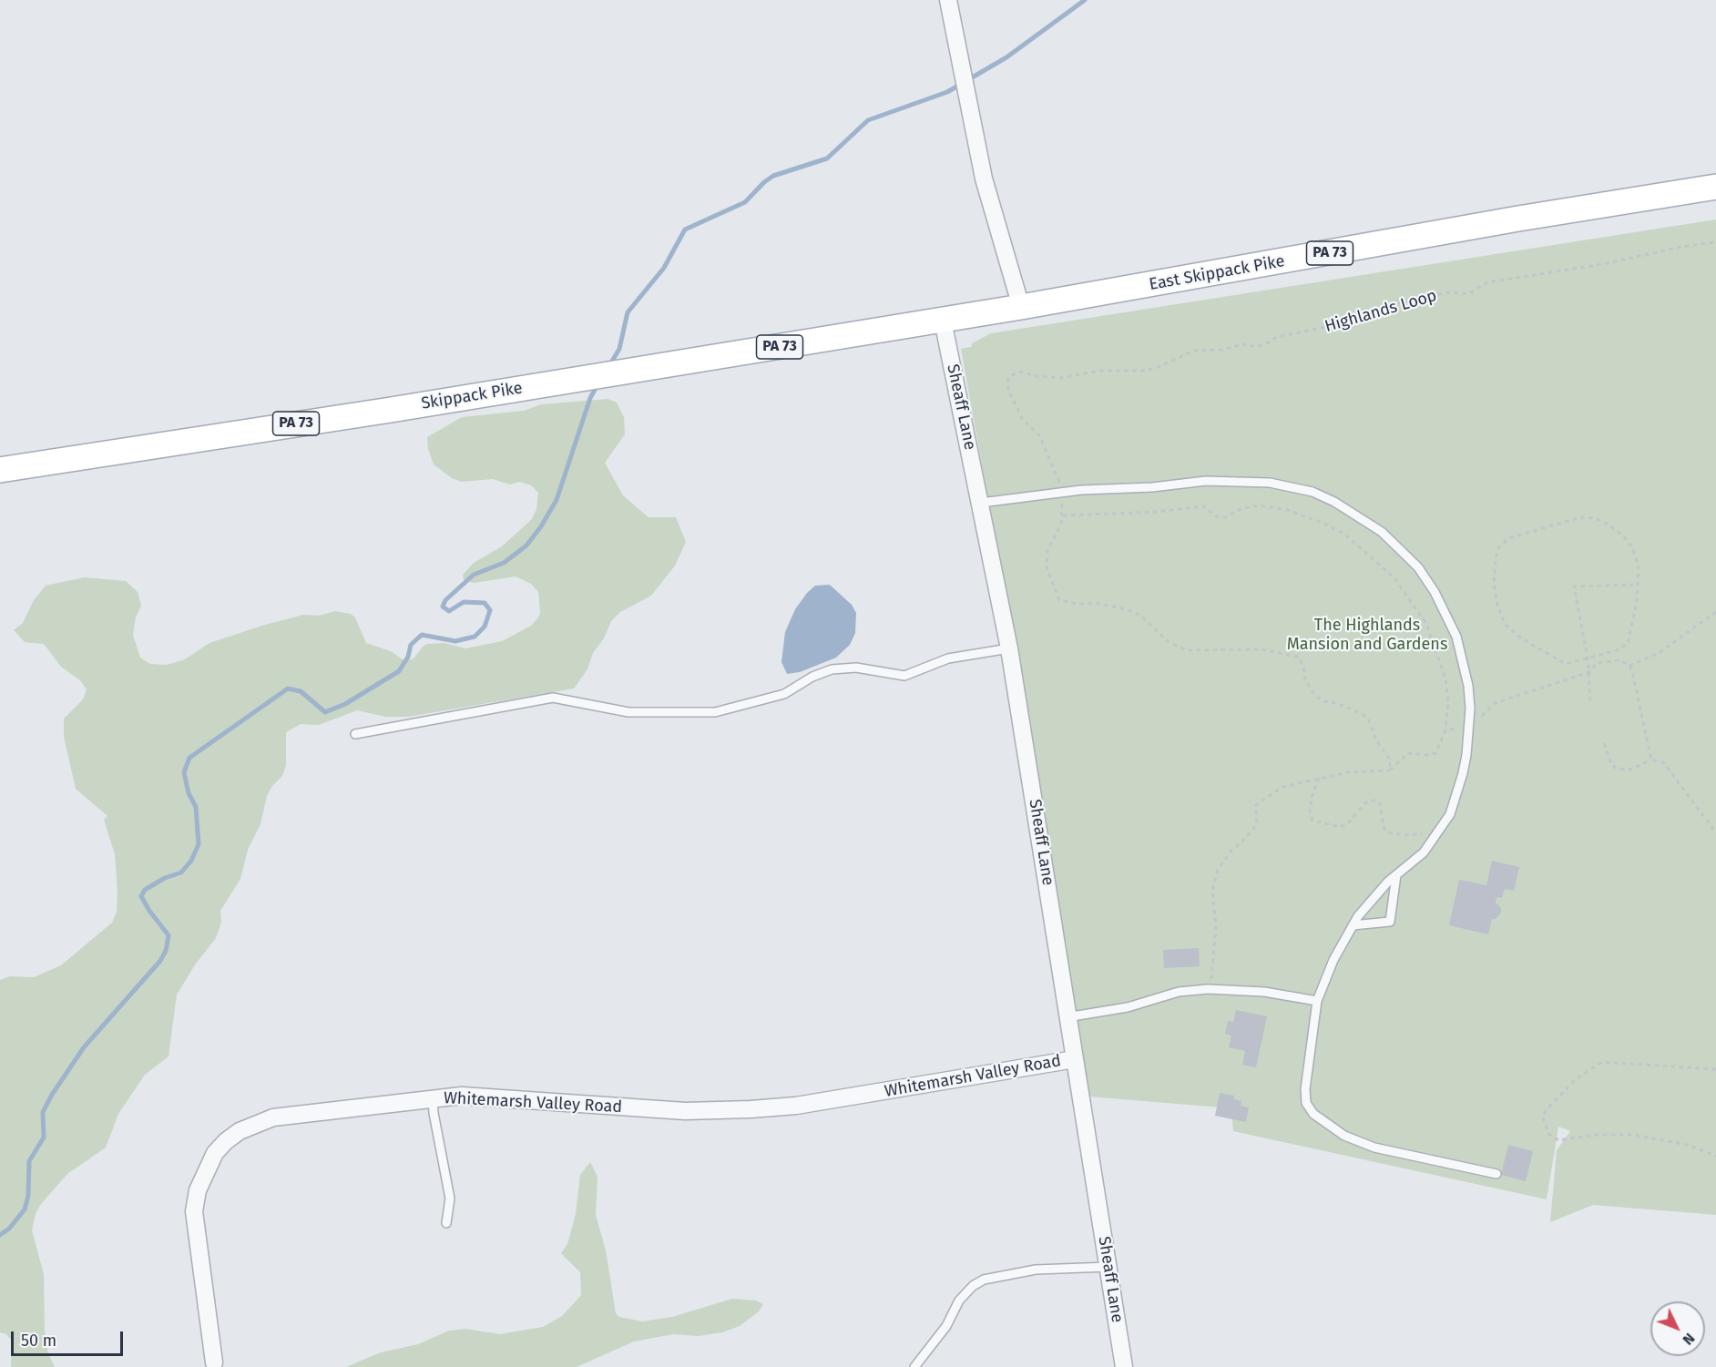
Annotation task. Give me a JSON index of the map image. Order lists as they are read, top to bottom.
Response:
{
  "streets": {
    "main road": ["PA 73", "East Skippack Pike", "Skippack Pike"],
    "street": ["Sheaff Lane", "Whitemarsh Valley Road"],
    "path": ["Highlands Loop"]
  },
  "crossings": [
    ["East Skippack Pike", "Skippack Pike"],
    ["East Skippack Pike", "Sheaff Lane"],
    ["Skippack Pike", "Sheaff Lane"],
    ["Sheaff Lane", "Whitemarsh Valley Road"]
  ],
  "parks": ["The Highlands Mansion and Gardens"],
  "scale_bar": "50 m",
  "north": "bottom right"
}
